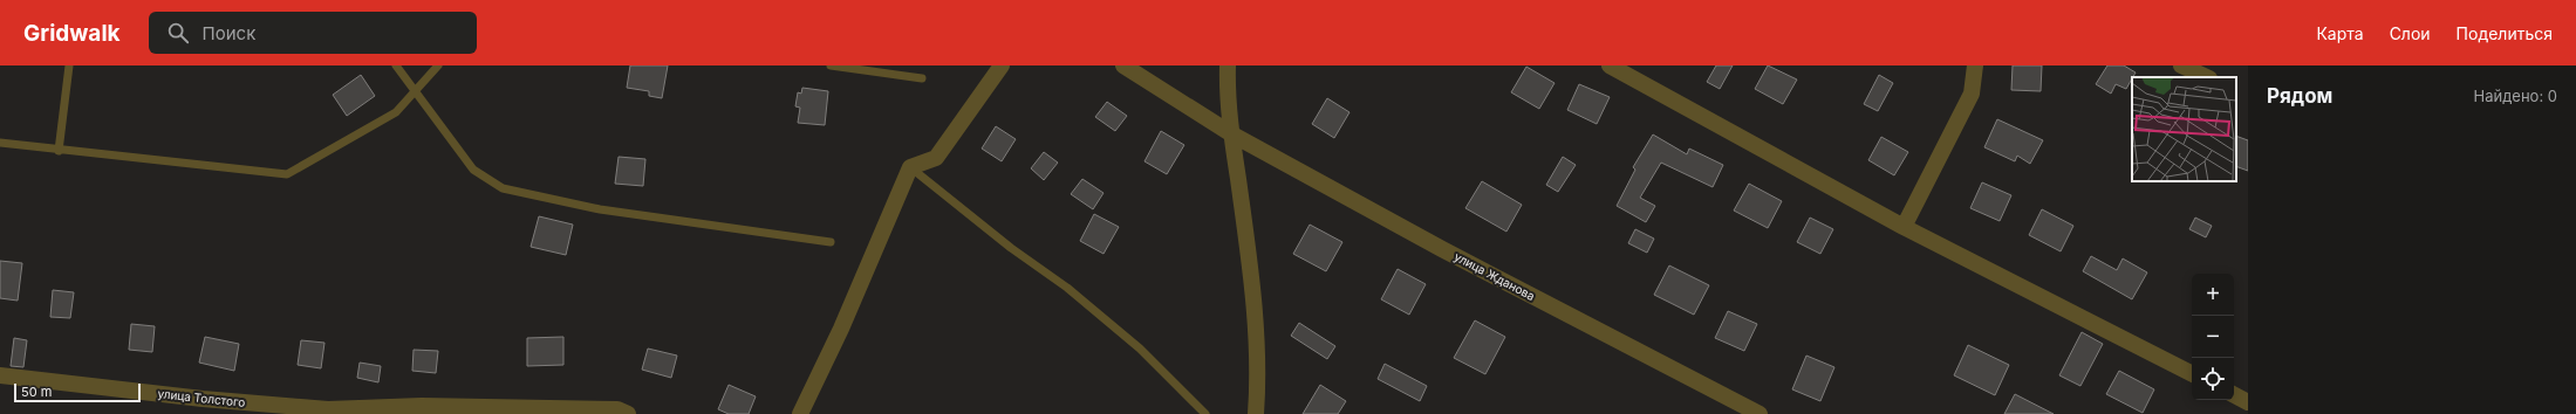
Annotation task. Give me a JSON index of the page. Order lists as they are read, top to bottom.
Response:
{
  "streets": {
    "street": ["улица Жданова", "улица Толстого"]
  },
  "scale_bar": "50 m",
  "page": {
    "header": "Gridwalk",
    "search": "Поиск",
    "nav": ["Карта", "Слои", "Поделиться"],
    "heading": ["Рядом", "Найдено: 0"],
    "map_buttons": ["+", "−"],
    "scale": "50 m"
  }
}
